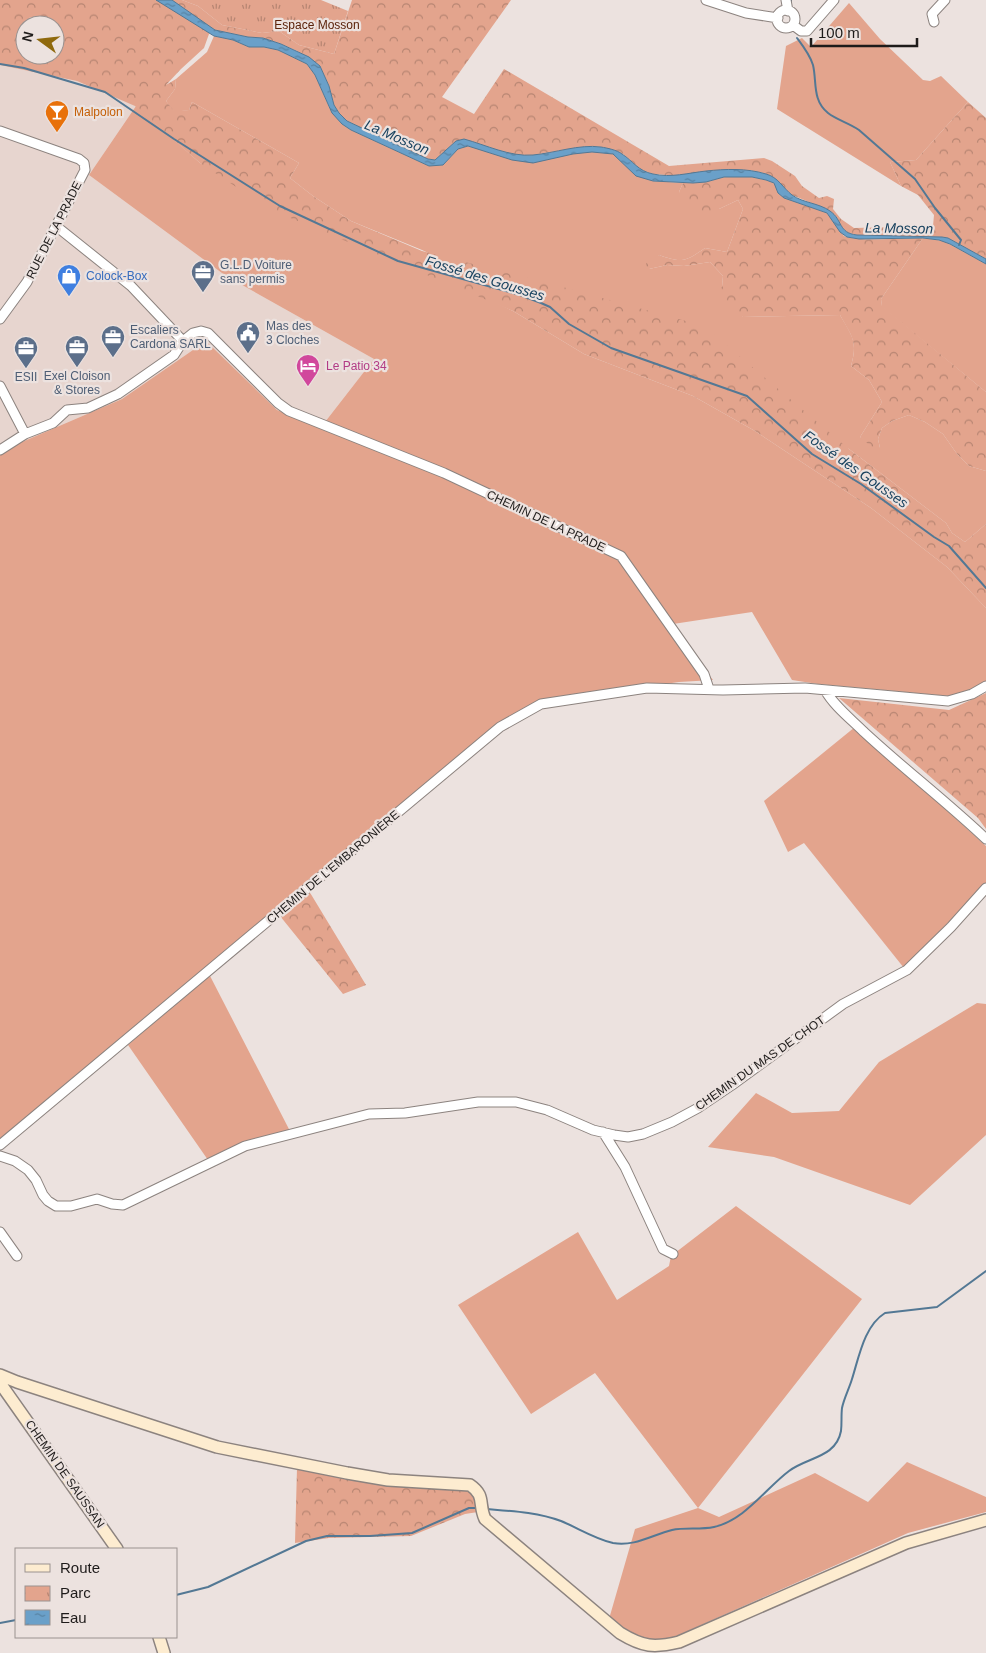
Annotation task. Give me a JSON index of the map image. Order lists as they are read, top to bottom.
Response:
{
  "streets": {
    "street": [
      "RUE DE LA PRADE",
      "CHEMIN DE LA PRADE",
      "CHEMIN DE L'EMBARONIÈRE",
      "CHEMIN DU MAS DE CHOT",
      "CHEMIN DE SAUSSAN"
    ]
  },
  "crossings": [
    ["CHEMIN DE LA PRADE", "CHEMIN DE L'EMBARONIÈRE"]
  ],
  "water": ["La Mosson", "Fossé des Gousses"],
  "parks": ["Espace Mosson"],
  "places": {
    "bar": ["Malpolon"],
    "office": [
      "G.L.D Voiture sans permis",
      "Escaliers Cardona SARL",
      "Exel Cloison & Stores",
      "ESII"
    ],
    "shop": ["Colock-Box"],
    "public building": ["Mas des 3 Cloches"],
    "hotel": ["Le Patio 34"]
  },
  "legend": ["Route", "Parc", "Eau"],
  "scale_bar": "100 m",
  "north": "left"
}
